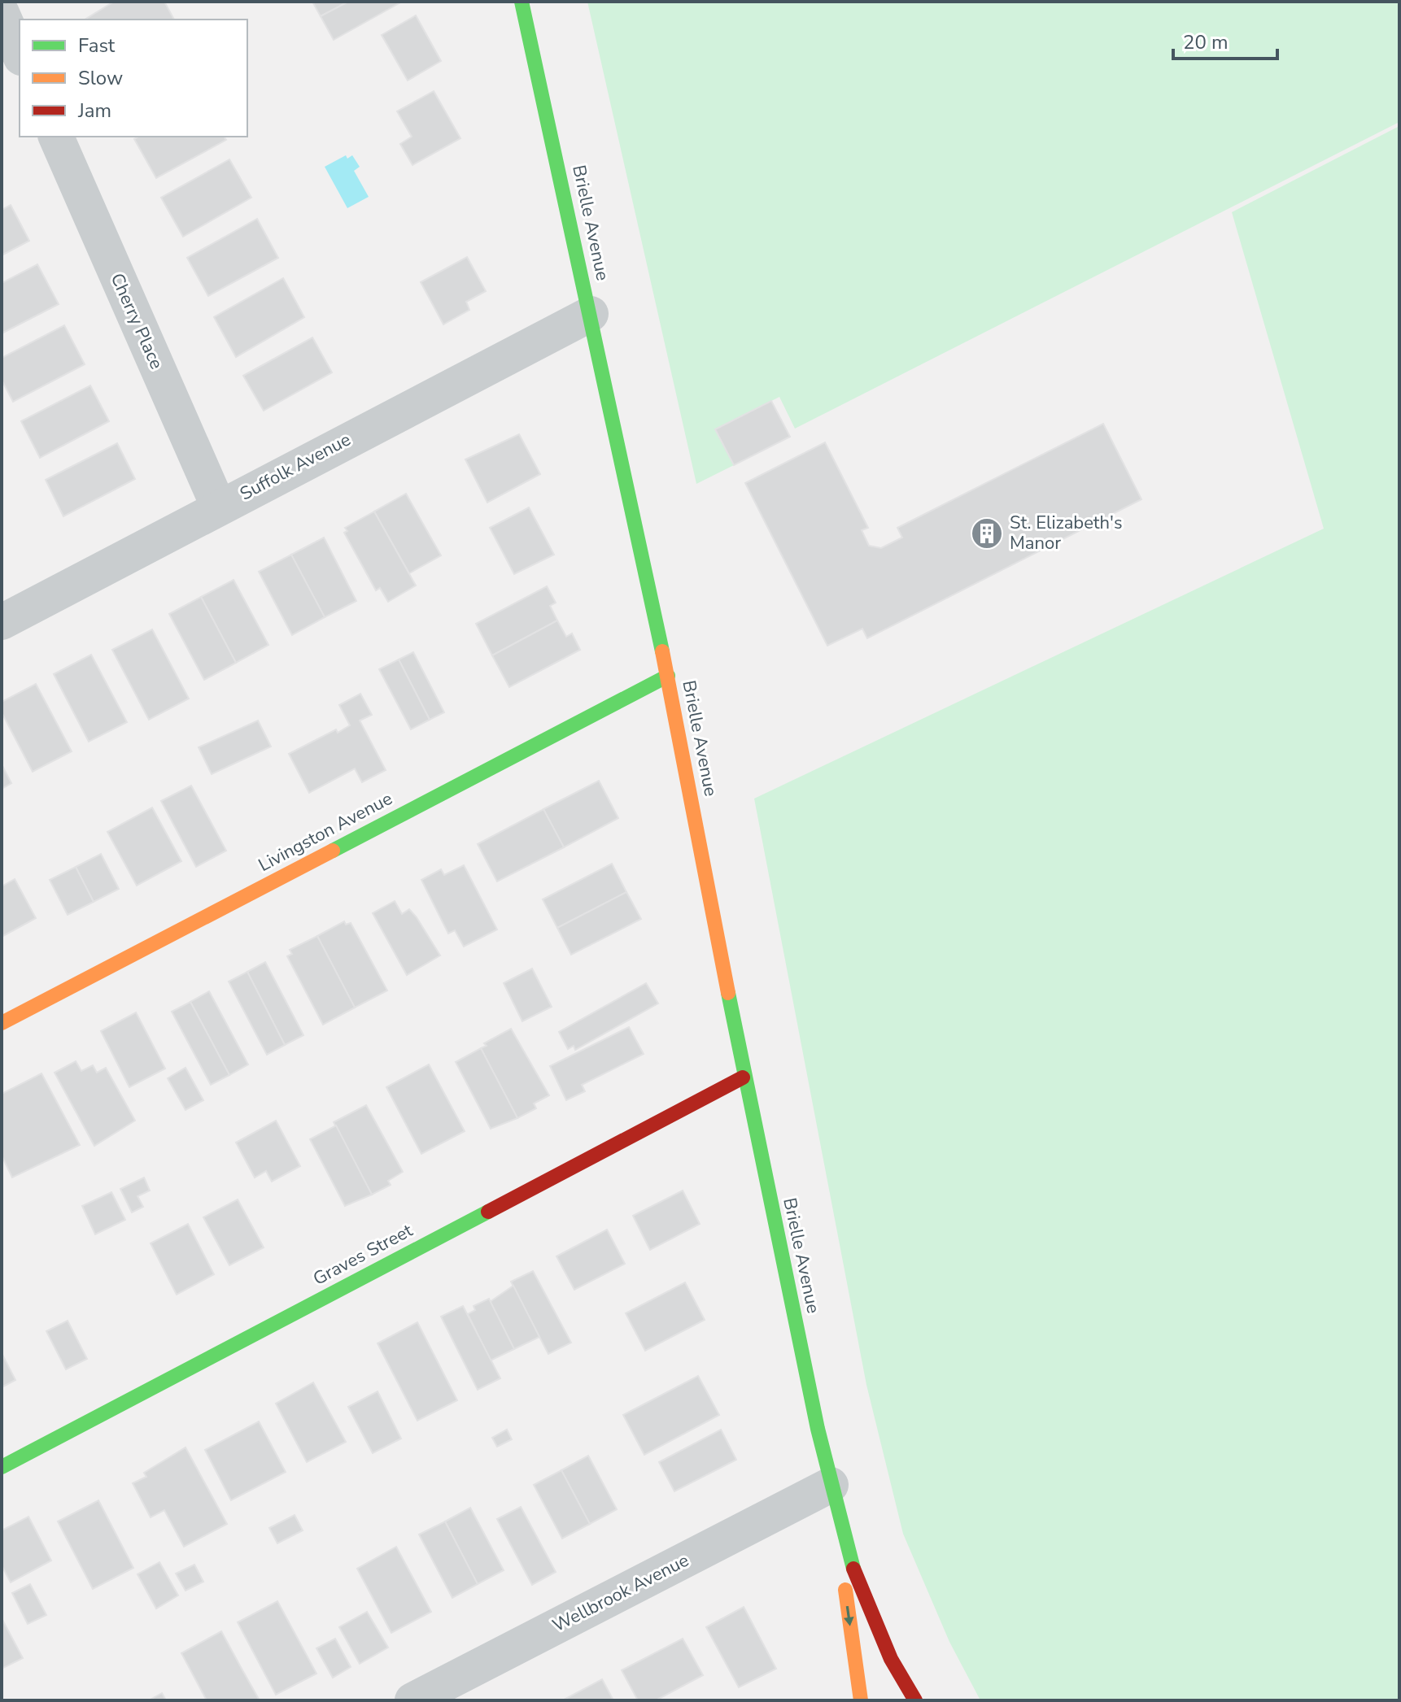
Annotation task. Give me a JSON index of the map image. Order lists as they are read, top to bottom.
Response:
{
  "streets": {
    "street": [
      "Brielle Avenue",
      "Cherry Place",
      "Suffolk Avenue",
      "Livingston Avenue",
      "Graves Street",
      "Wellbrook Avenue"
    ]
  },
  "crossings": [
    ["Brielle Avenue", "Suffolk Avenue"],
    ["Brielle Avenue", "Livingston Avenue"],
    ["Brielle Avenue", "Graves Street"],
    ["Brielle Avenue", "Wellbrook Avenue"],
    ["Cherry Place", "Suffolk Avenue"]
  ],
  "places": {
    "building": ["St. Elizabeth's Manor"]
  },
  "legend": ["Fast", "Slow", "Jam"],
  "scale_bar": "20 m"
}
